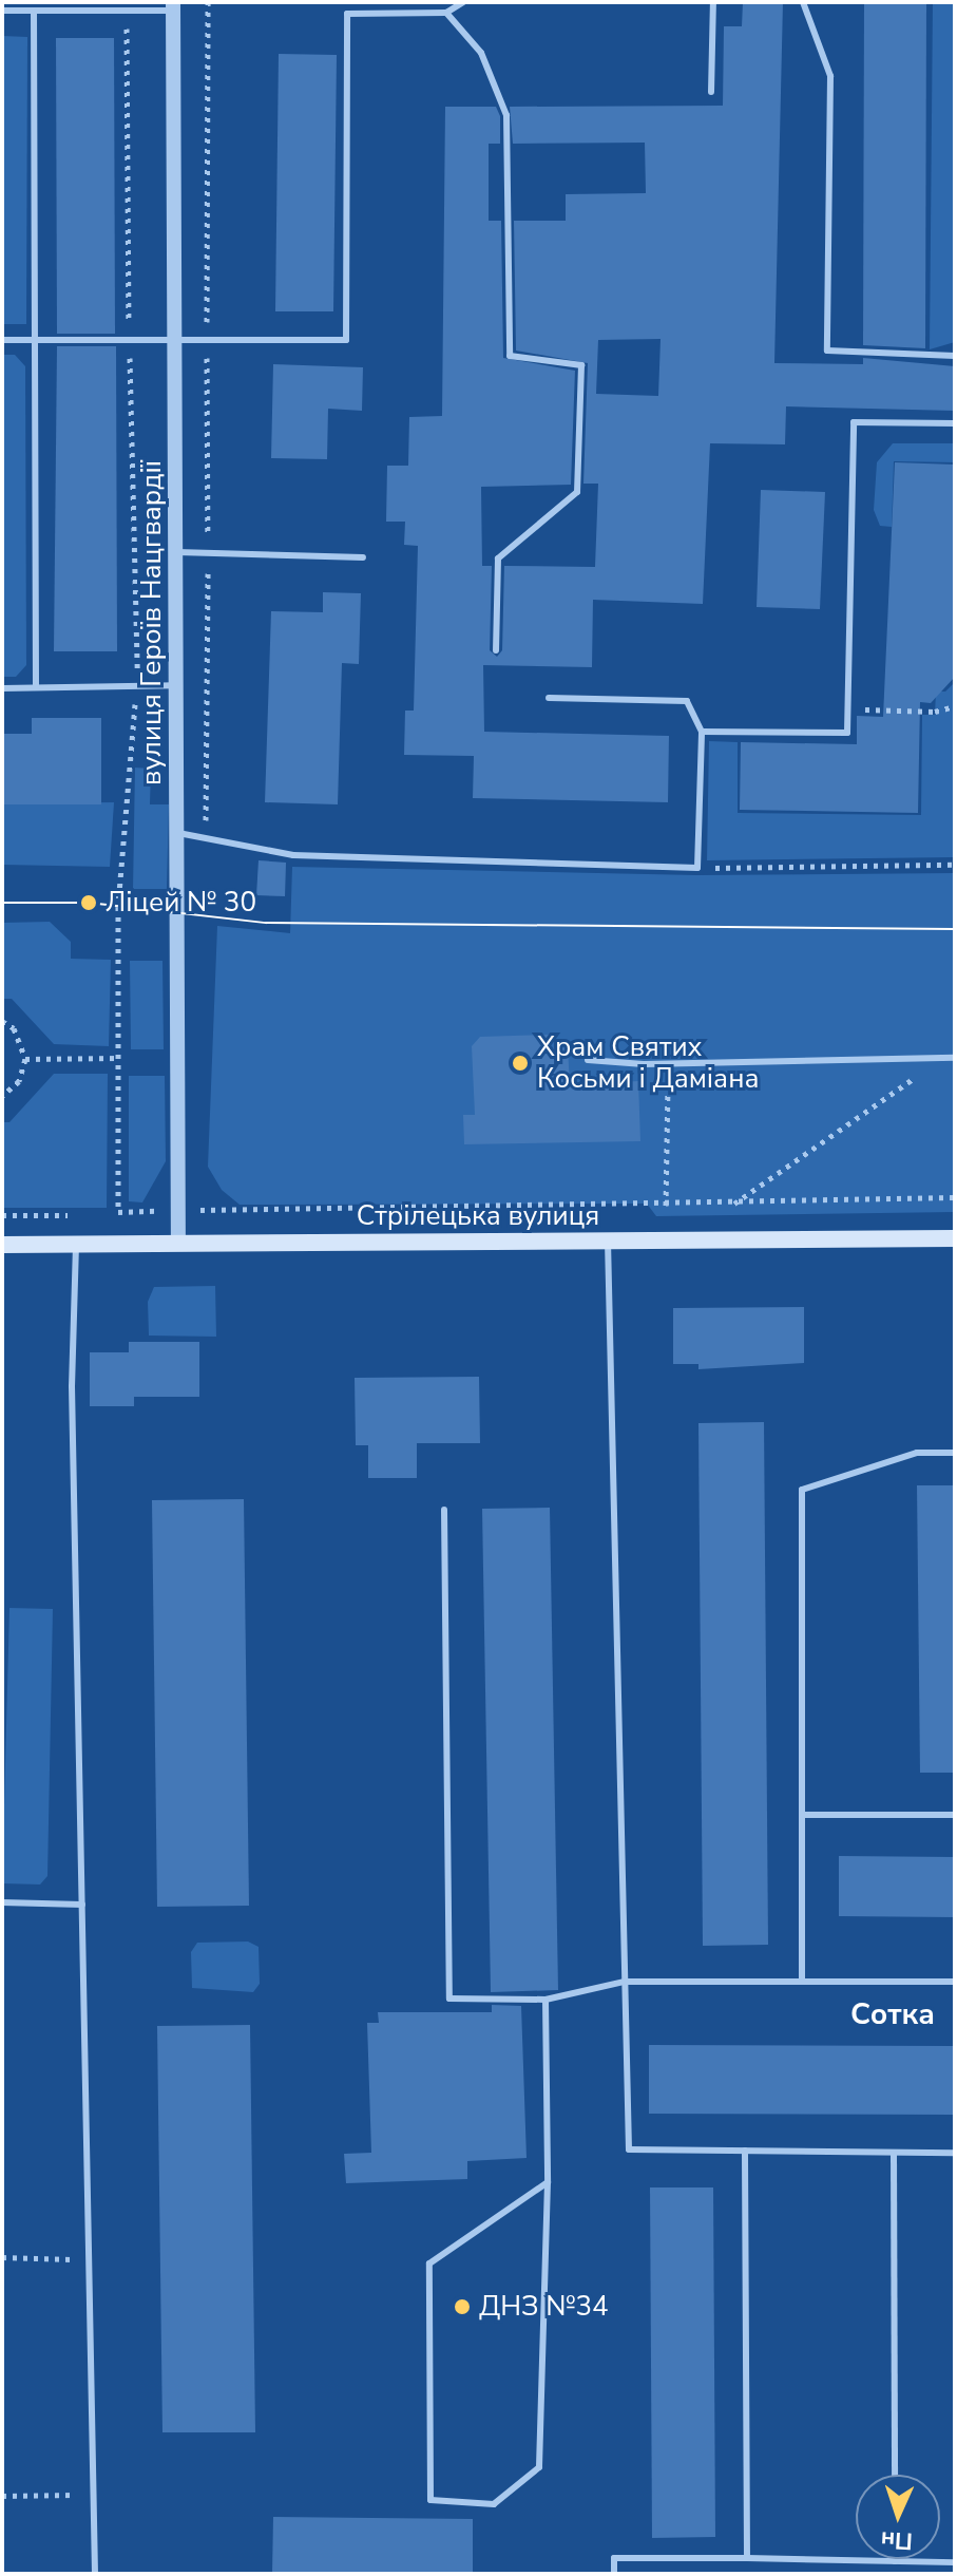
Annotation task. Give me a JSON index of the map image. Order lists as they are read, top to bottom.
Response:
{
  "streets": {
    "main road": ["Стрілецька вулиця"],
    "street": ["вулиця Героїв Нацгвардії"]
  },
  "crossings": [
    ["вулиця Героїв Нацгвардії", "Стрілецька вулиця"]
  ],
  "districts": ["Сотка"],
  "places": ["Ліцей № 30", "Храм Святих Косьми і Даміана", "ДНЗ №34"],
  "north": "bottom"
}
